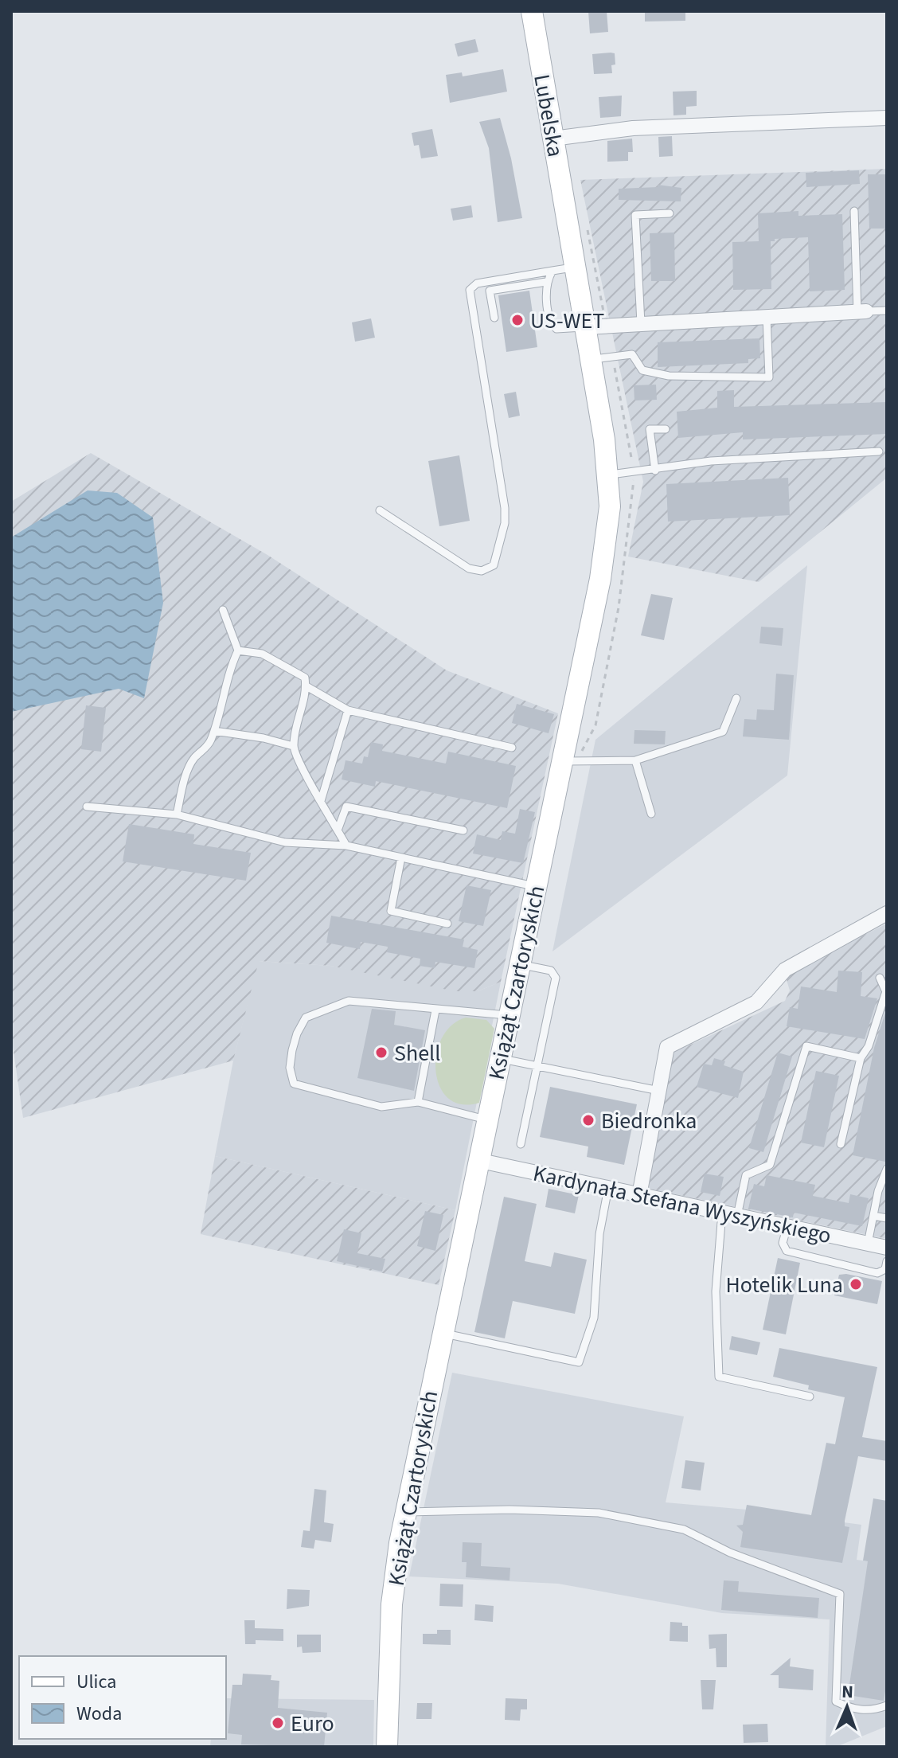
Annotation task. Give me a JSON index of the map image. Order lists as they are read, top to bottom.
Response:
{
  "streets": {
    "main road": ["Lubelska", "Książąt Czartoryskich"],
    "street": ["Kardynała Stefana Wyszyńskiego"]
  },
  "crossings": [
    ["Lubelska", "Książąt Czartoryskich"],
    ["Książąt Czartoryskich", "Kardynała Stefana Wyszyńskiego"]
  ],
  "places": [
    "US-WET",
    "Shell",
    "Biedronka",
    "Hotelik Luna",
    "Euro"
  ],
  "legend": ["Ulica", "Woda"],
  "north": "top"
}
